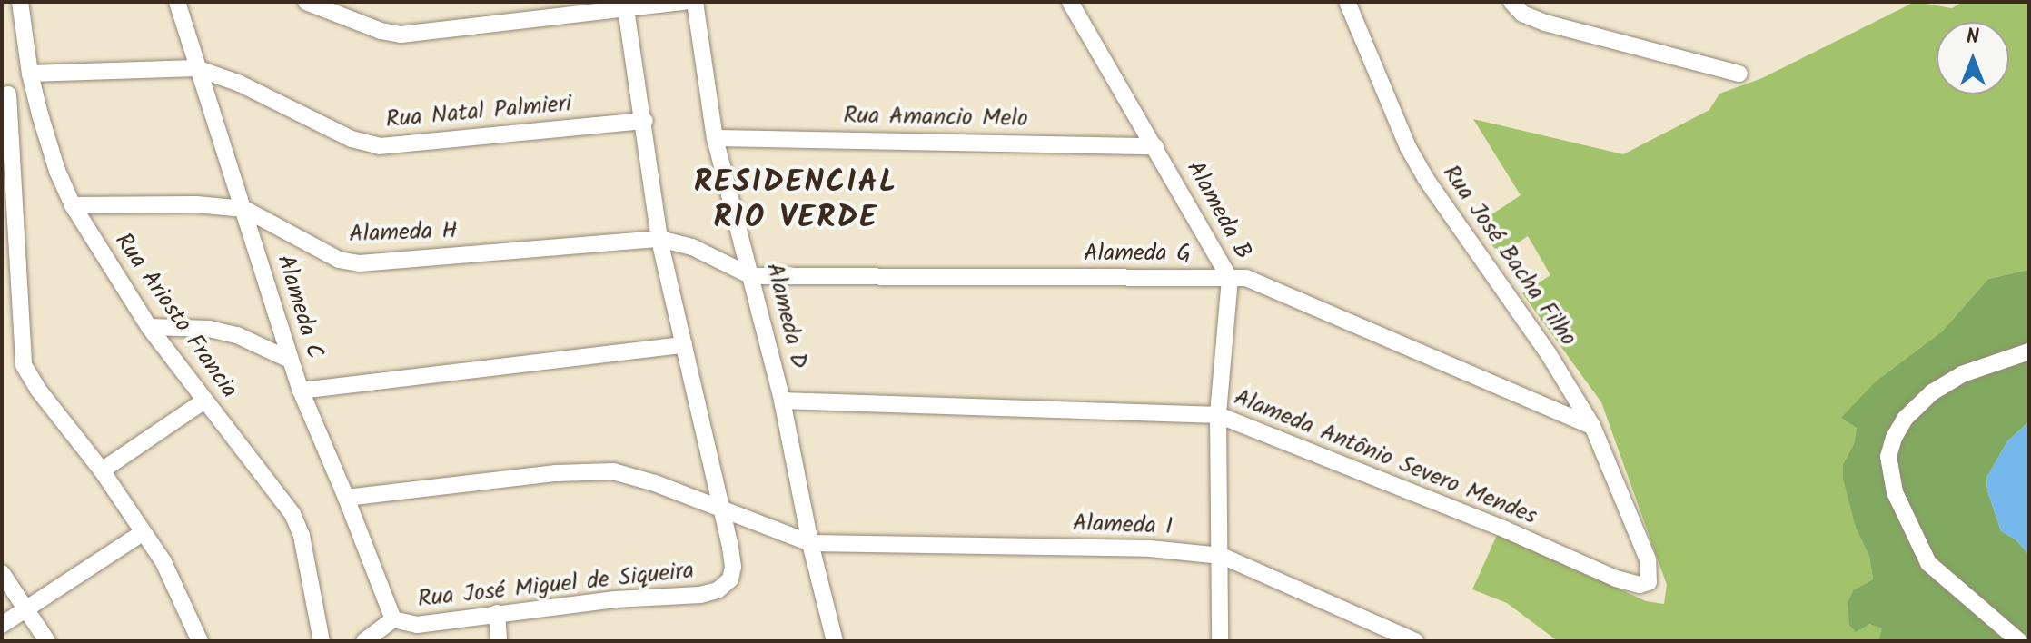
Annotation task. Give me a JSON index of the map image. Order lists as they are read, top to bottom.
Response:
{
  "streets": {
    "street": [
      "Rua Natal Palmieri",
      "Rua Amancio Melo",
      "Alameda B",
      "Alameda H",
      "Alameda G",
      "Rua José Bacha Filho",
      "Alameda C",
      "Rua Ariosto Francia",
      "Alameda D",
      "Alameda Antônio Severo Mendes",
      "Alameda I",
      "Rua José Miguel de Siqueira"
    ]
  },
  "crossings": [
    ["Rua Natal Palmieri", "Alameda C"],
    ["Rua Natal Palmieri", "Rua Ariosto Francia"],
    ["Rua Amancio Melo", "Alameda B"],
    ["Rua Amancio Melo", "Alameda D"],
    ["Alameda B", "Alameda G"],
    ["Alameda B", "Alameda Antônio Severo Mendes"],
    ["Alameda B", "Alameda I"],
    ["Alameda H", "Alameda G"],
    ["Alameda H", "Alameda C"],
    ["Alameda H", "Rua Ariosto Francia"],
    ["Alameda G", "Rua José Bacha Filho"],
    ["Alameda G", "Alameda D"],
    ["Rua José Bacha Filho", "Alameda Antônio Severo Mendes"],
    ["Alameda C", "Alameda I"],
    ["Alameda C", "Rua José Miguel de Siqueira"],
    ["Alameda D", "Alameda Antônio Severo Mendes"],
    ["Alameda D", "Alameda I"],
    ["Alameda I", "Rua José Miguel de Siqueira"]
  ],
  "districts": ["RESIDENCIAL RIO VERDE"],
  "north": "top"
}
